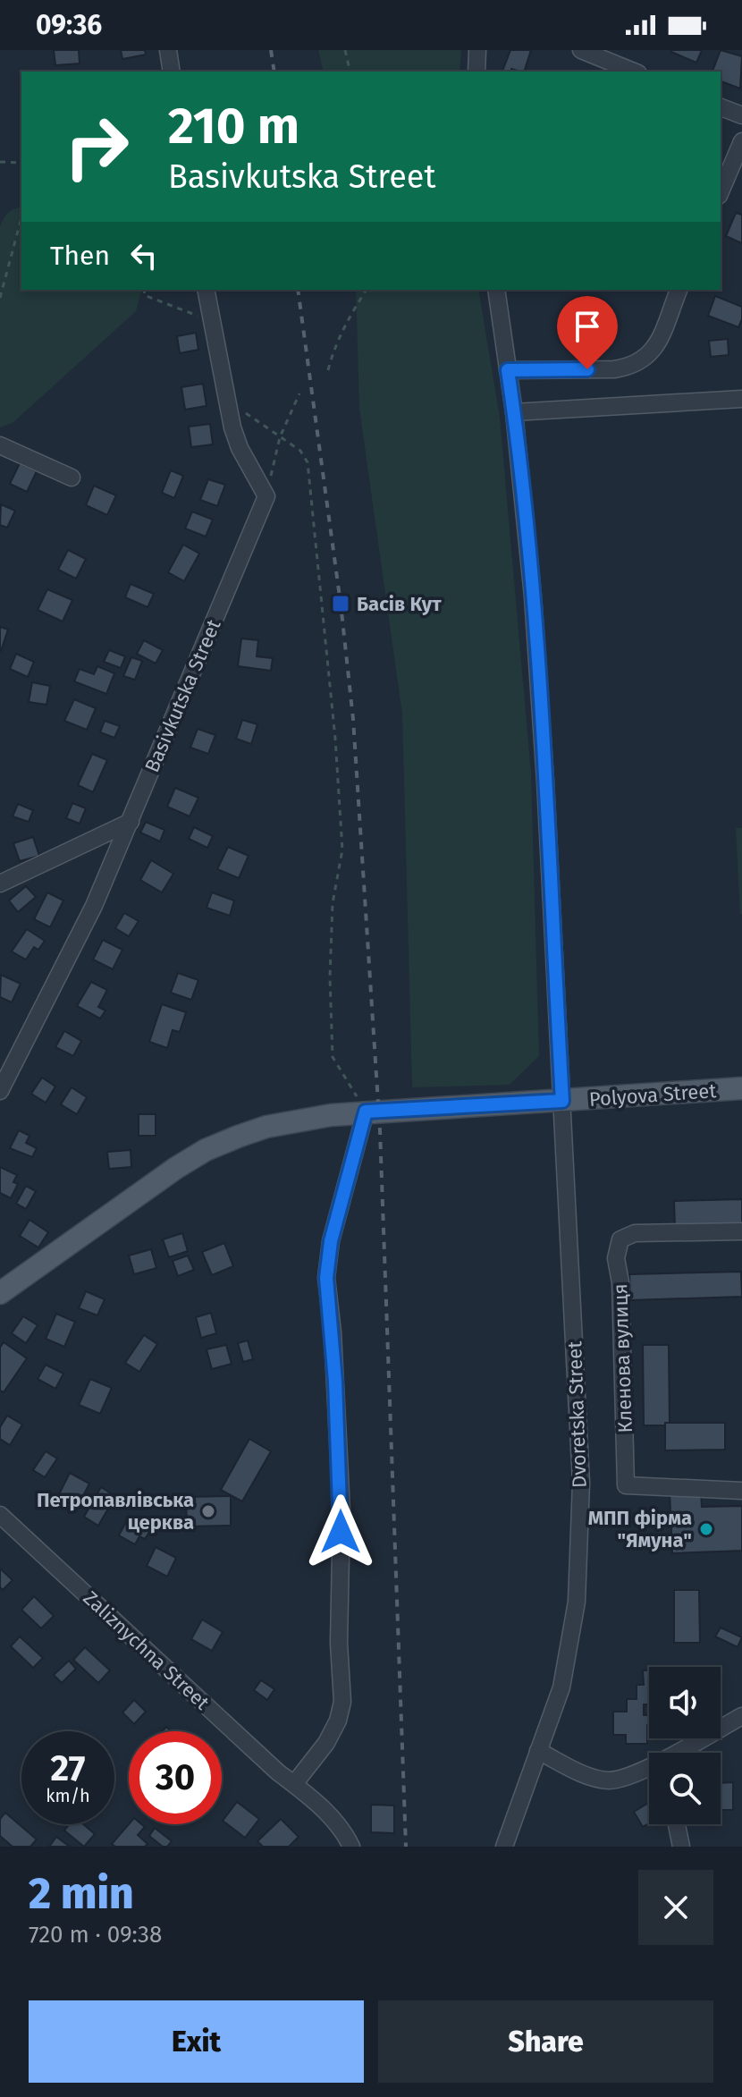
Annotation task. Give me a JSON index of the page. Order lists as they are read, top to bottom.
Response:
{
  "streets": {
    "main road": ["Polyova Street"],
    "street": [
      "Basivkutska Street",
      "Кленова вулиця",
      "Dvoretska Street",
      "Zaliznychna Street"
    ]
  },
  "crossings": [
    ["Polyova Street", "Dvoretska Street"]
  ],
  "places": {
    "transit": ["Басів Кут"],
    "other": ["Петропавлівська церква", "МПП фірма \"Ямуна\""]
  },
  "page": {
    "status": "09:36",
    "turn": ["210 m", "Basivkutska Street"],
    "then": "Then",
    "speed": "27 km/h",
    "limit": "30",
    "heading": ["2 min", "720 m · 09:38"],
    "buttons": ["Exit", "Share"]
  }
}
